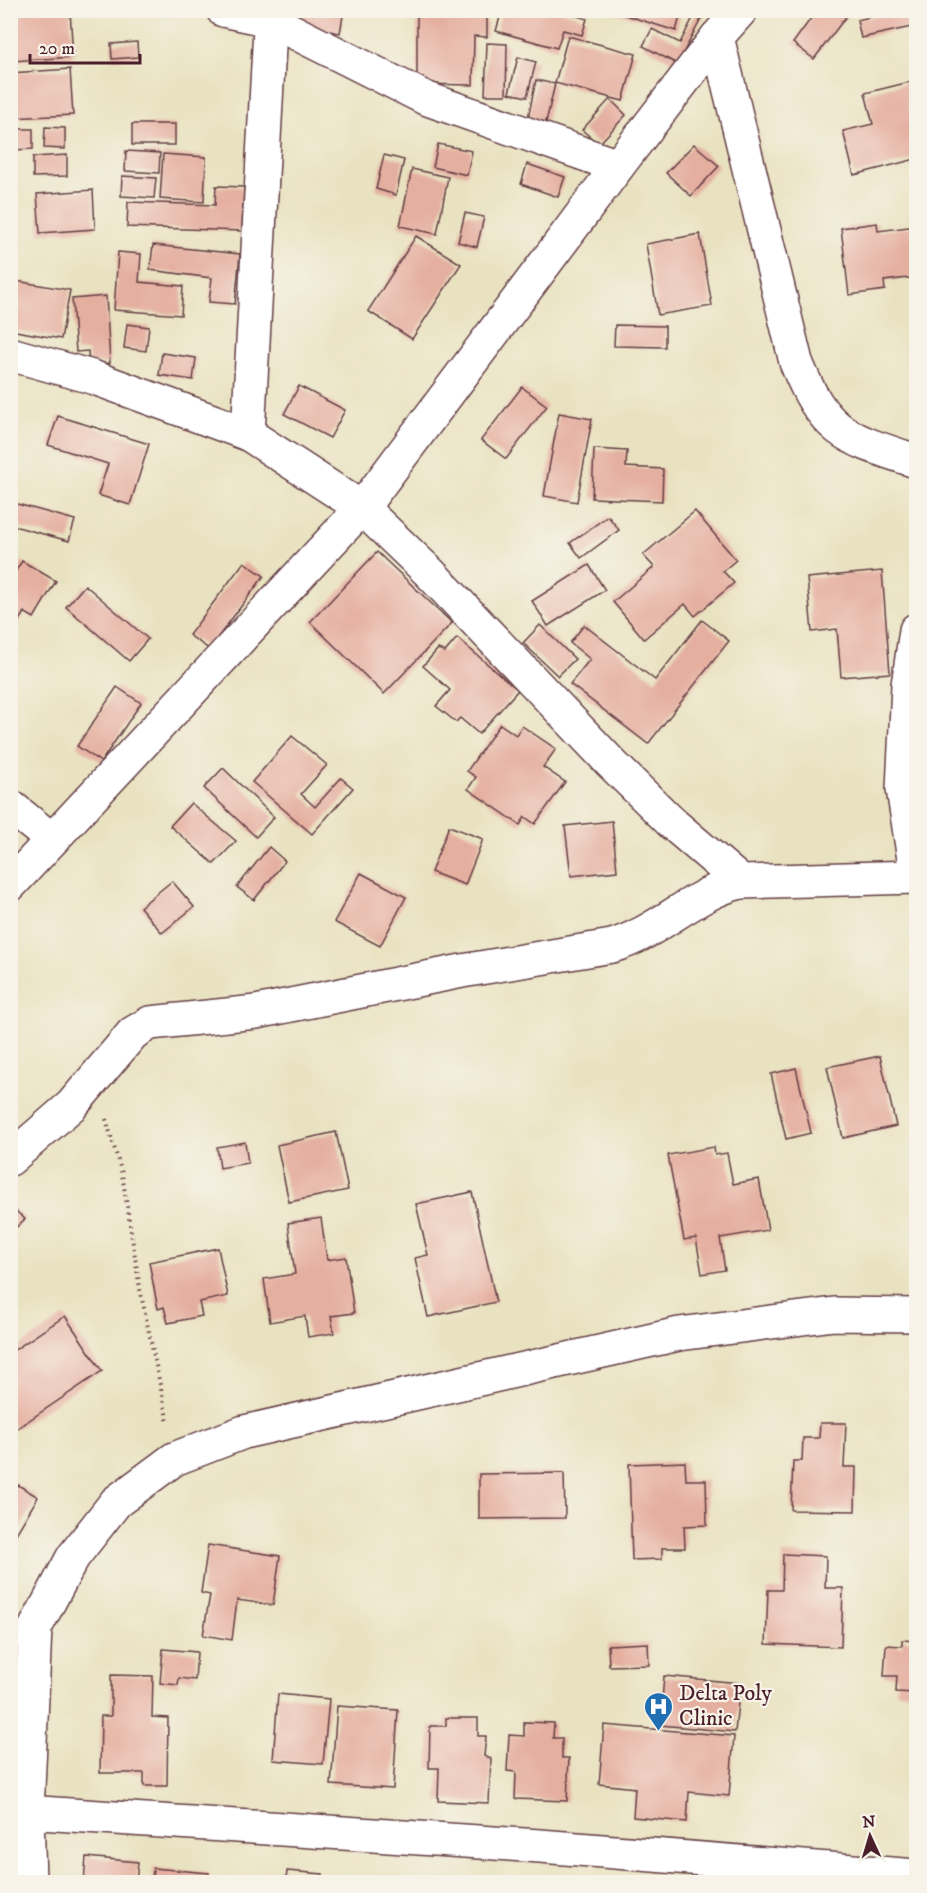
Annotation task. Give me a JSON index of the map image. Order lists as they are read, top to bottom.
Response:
{
  "places": {
    "hospital": ["Delta Poly Clinic"]
  },
  "scale_bar": "20 m",
  "north": "top"
}
